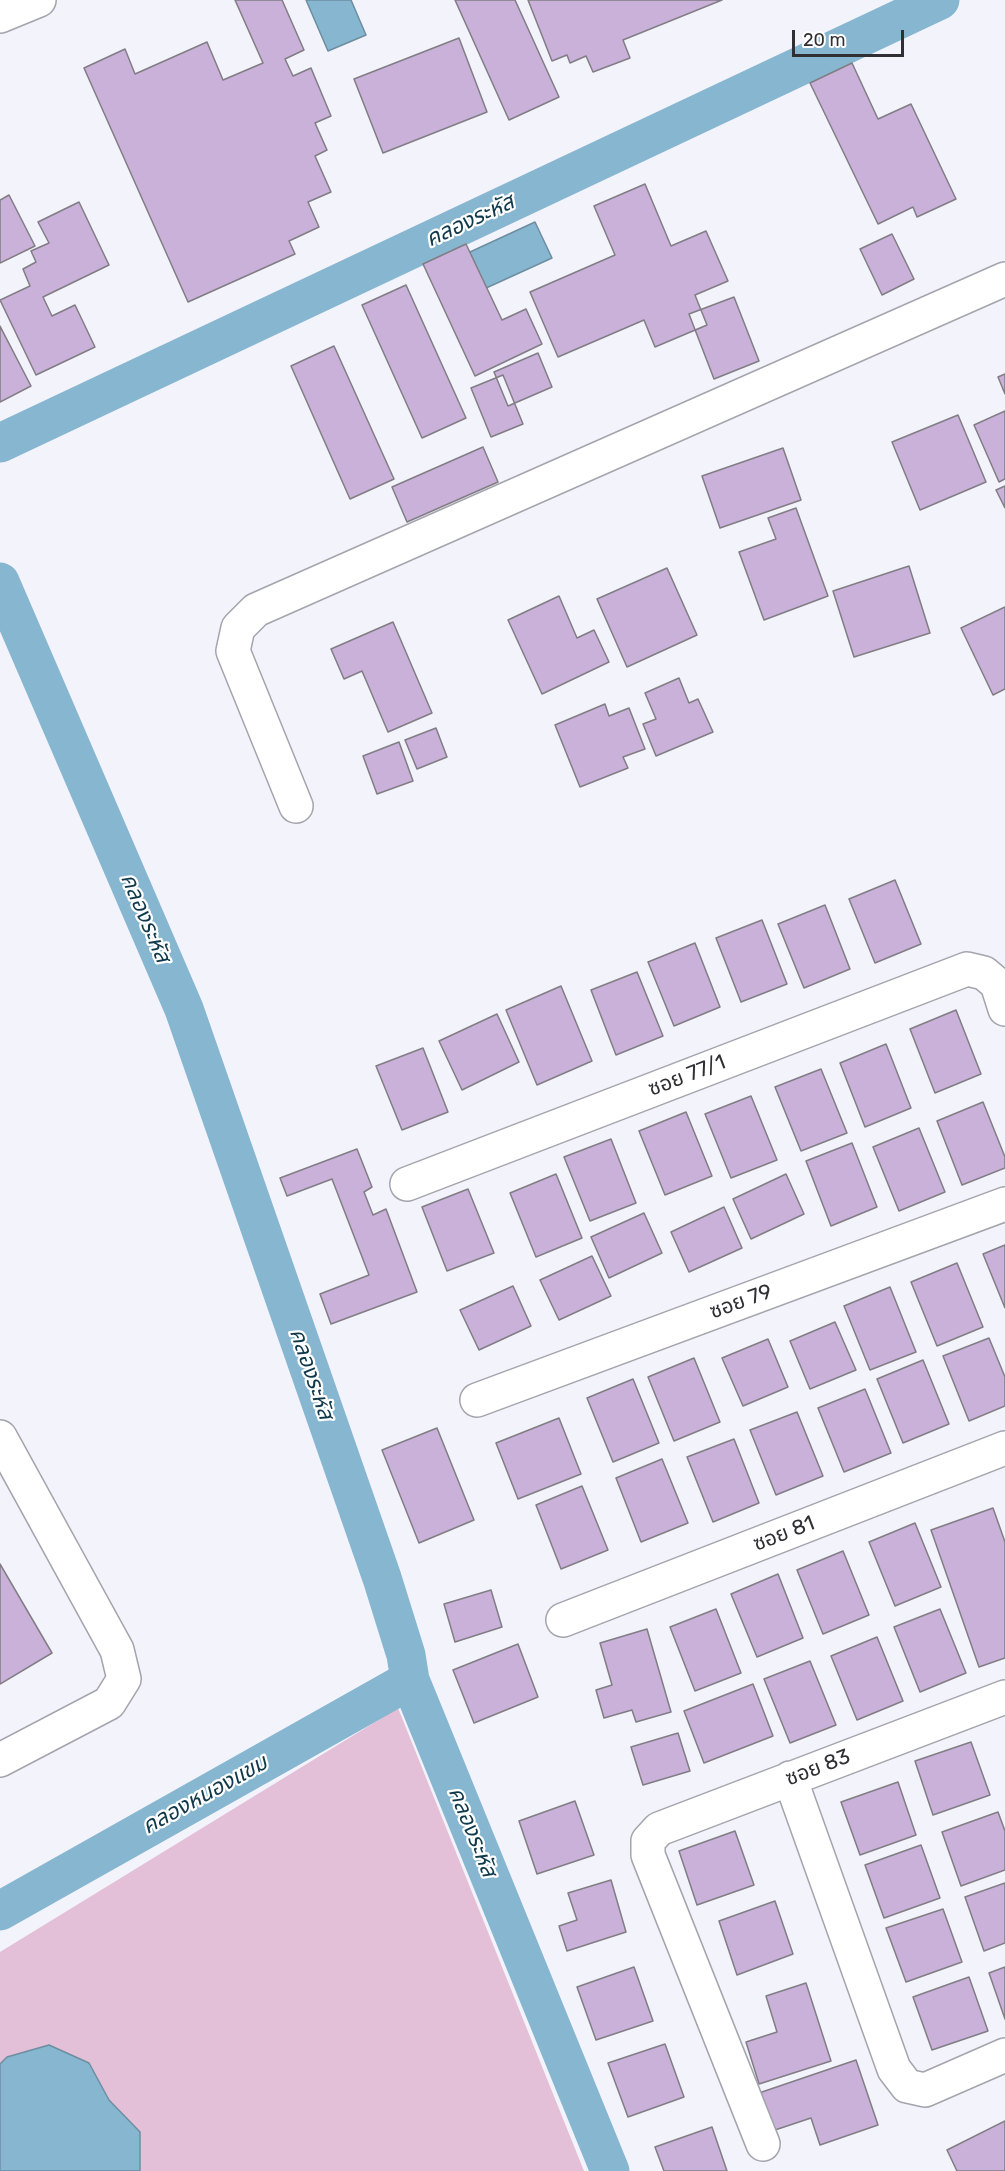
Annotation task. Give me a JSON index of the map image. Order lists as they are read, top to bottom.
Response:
{
  "streets": {
    "street": [
      "ซอย 77/1",
      "ซอย 79",
      "ซอย 81",
      "ซอย 83"
    ]
  },
  "water": ["คลองระหัส", "คลองหนองแขม"],
  "scale_bar": "20 m"
}
